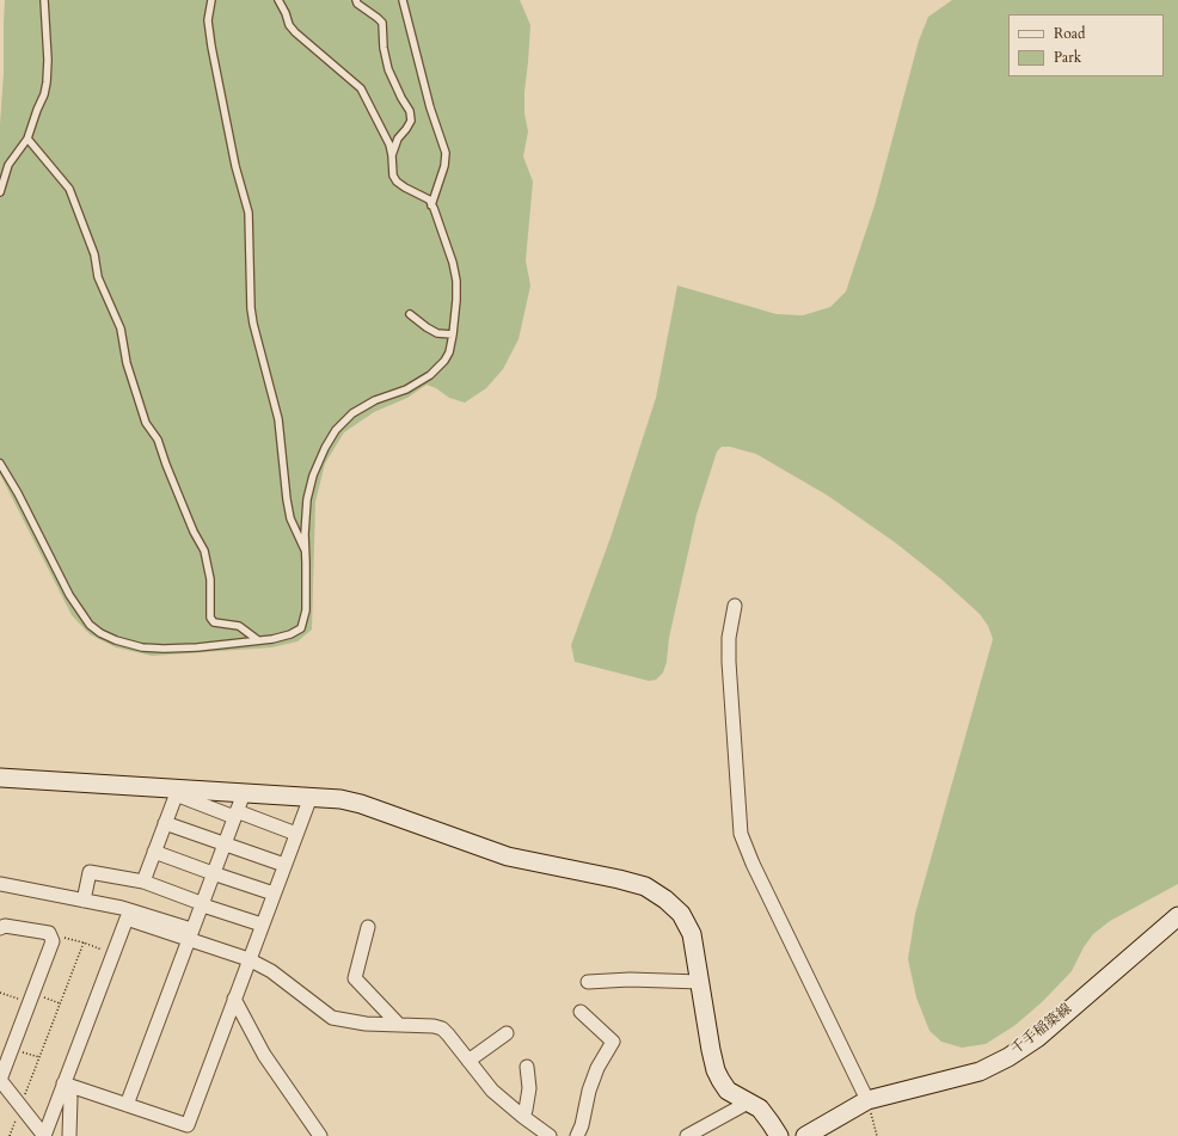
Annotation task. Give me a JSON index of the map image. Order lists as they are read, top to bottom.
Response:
{
  "streets": {
    "street": ["千手稲築線"]
  },
  "legend": ["Road", "Park"]
}
